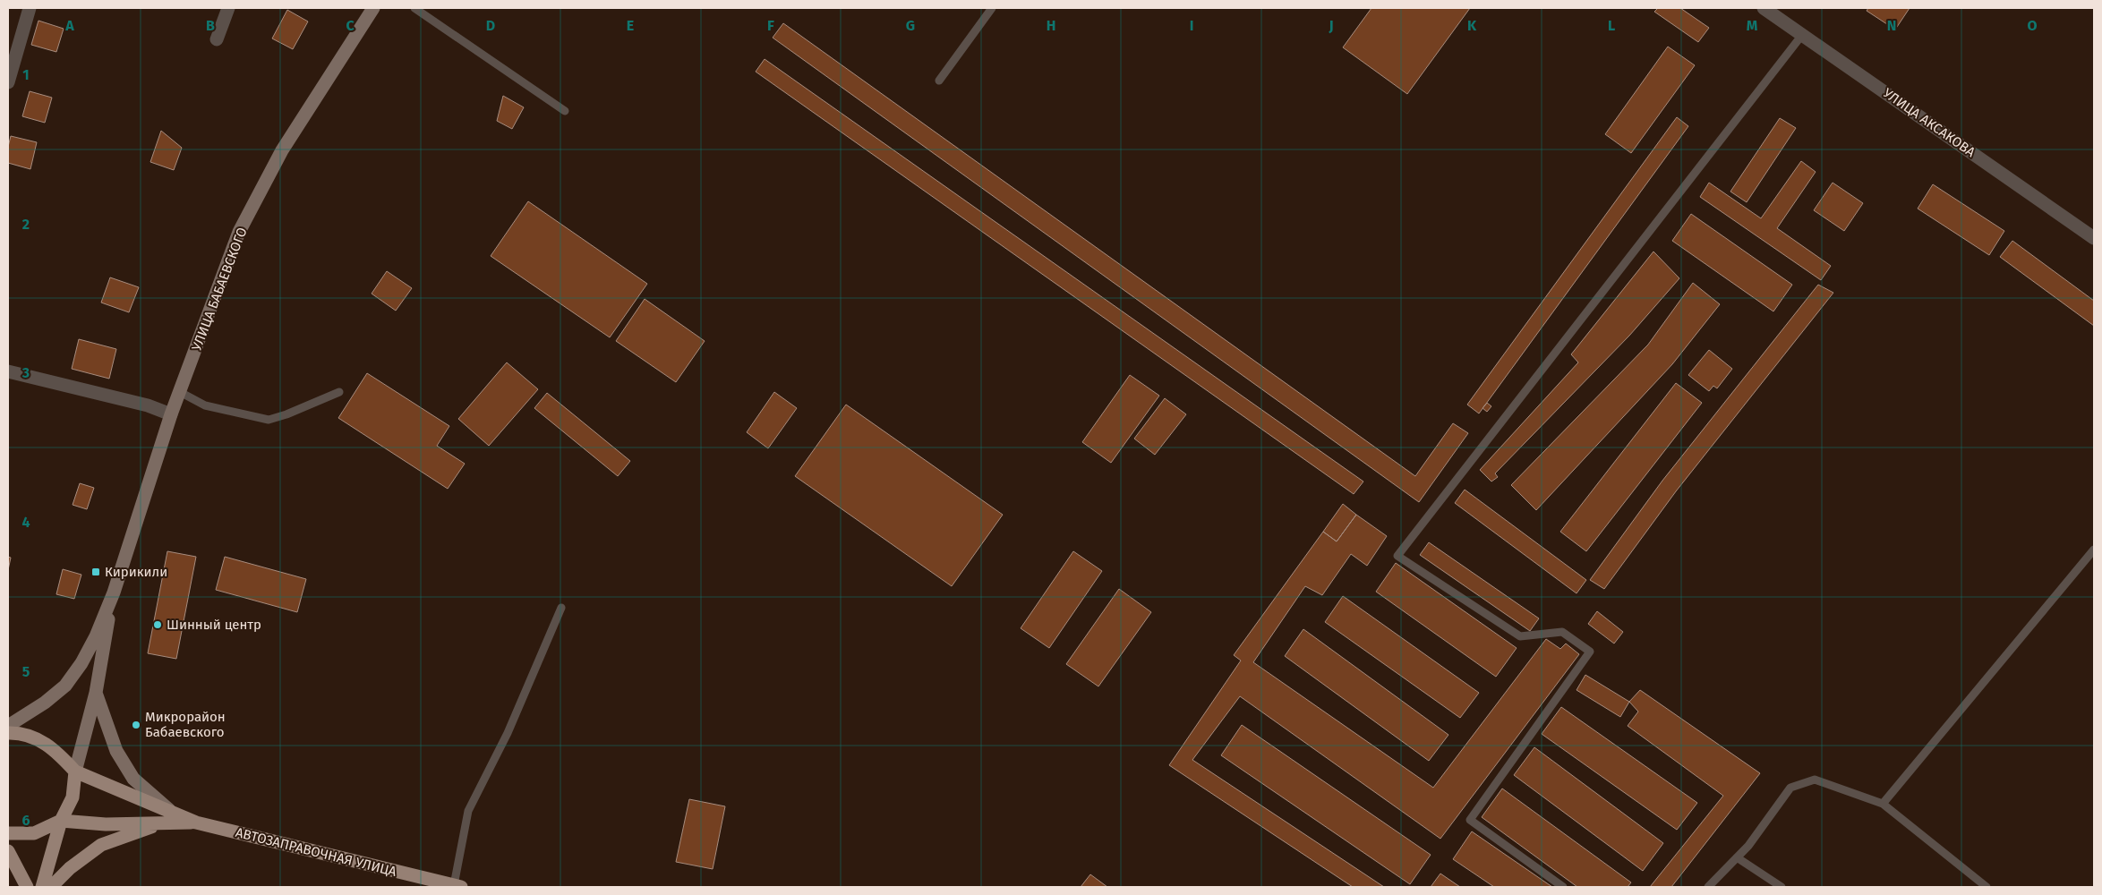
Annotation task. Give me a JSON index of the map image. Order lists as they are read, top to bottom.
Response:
{
  "streets": {
    "main road": ["УЛИЦА БАБАЕВСКОГО", "АВТОЗАПРАВОЧНАЯ УЛИЦА"],
    "street": ["УЛИЦА АКСАКОВА"]
  },
  "places": {
    "transit": ["Кирикили"],
    "other": ["Шинный центр", "Микрорайон Бабаевского"]
  },
  "grid": {
    "columns": [
      "A",
      "B",
      "C",
      "D",
      "E",
      "F",
      "G",
      "H",
      "I",
      "J",
      "K",
      "L",
      "M",
      "N",
      "O"
    ],
    "rows": [
      "1",
      "2",
      "3",
      "4",
      "5",
      "6"
    ]
  }
}
